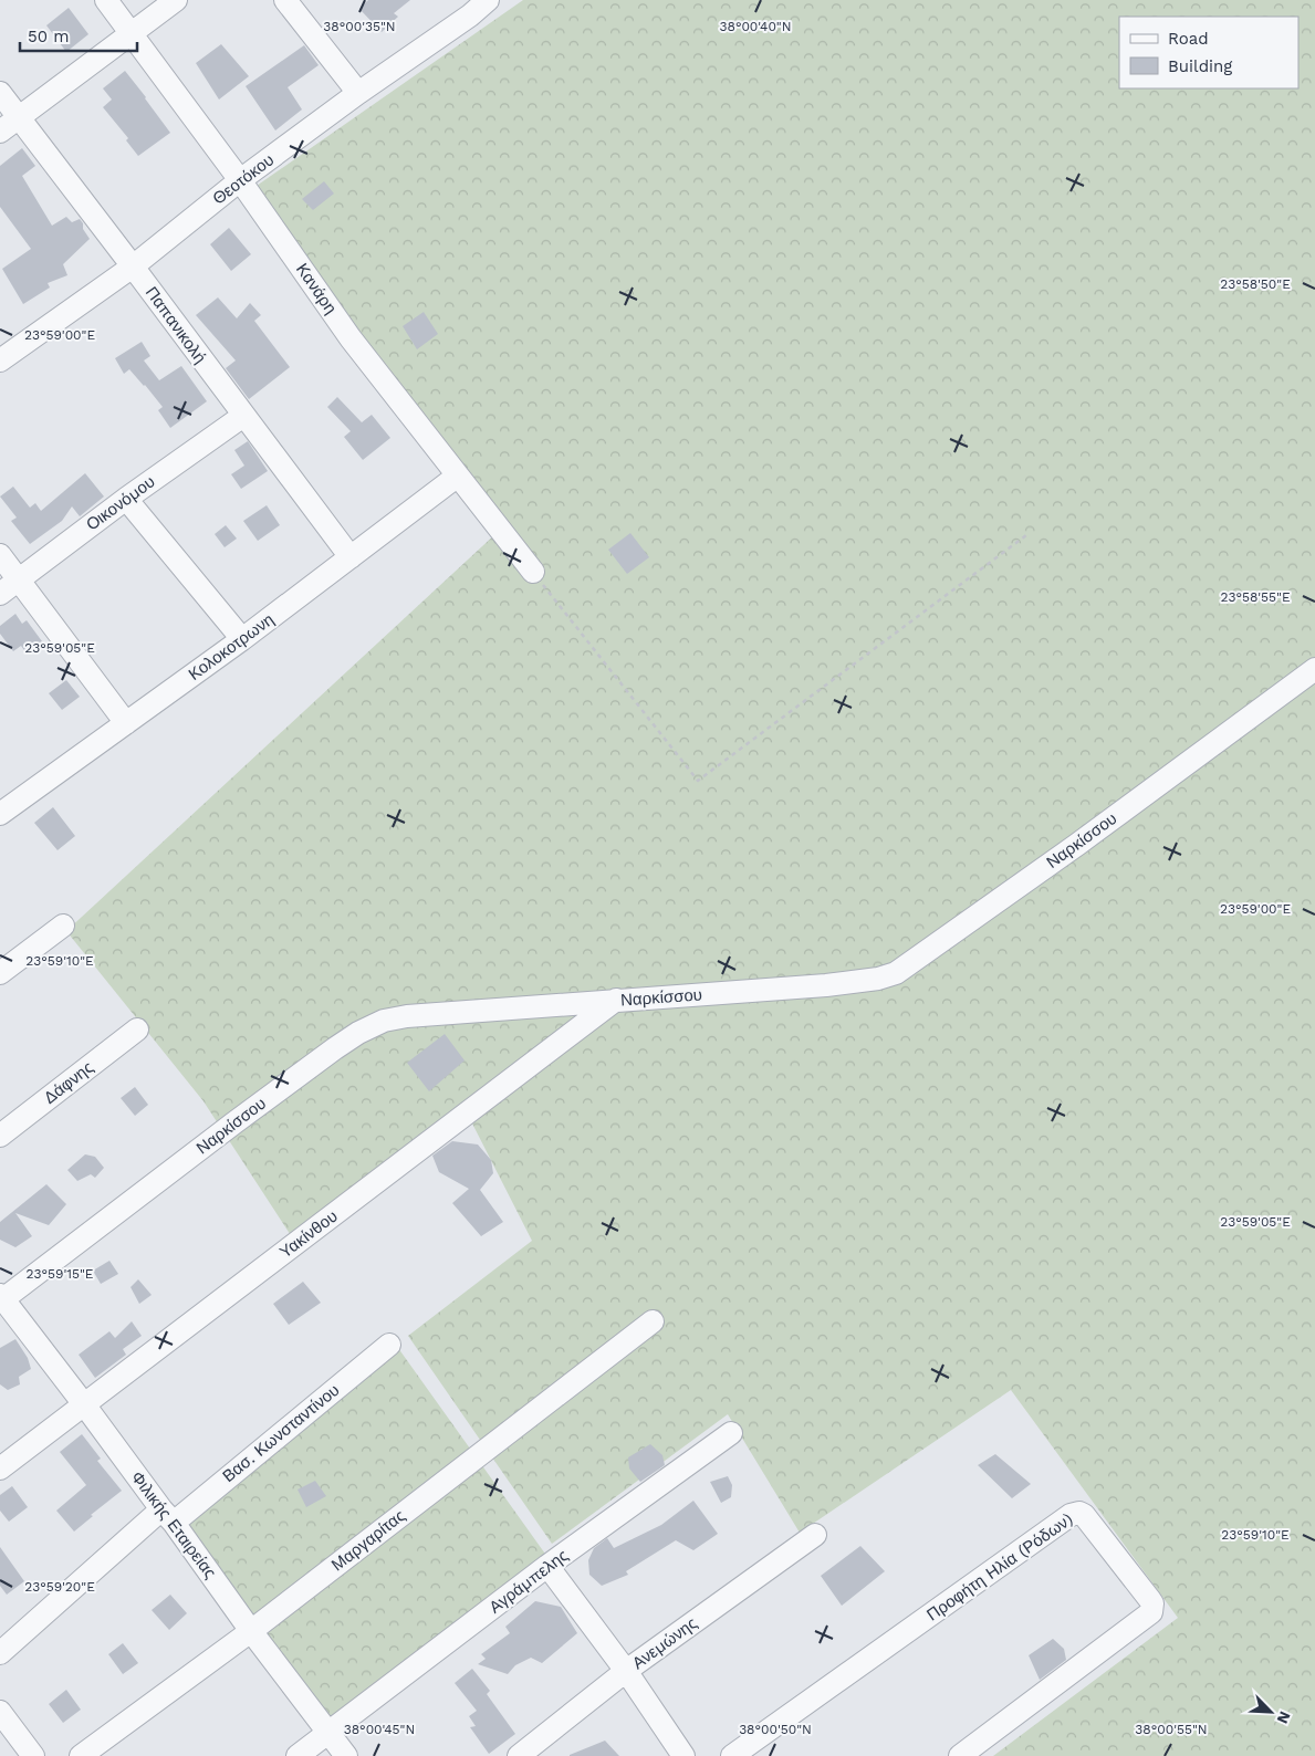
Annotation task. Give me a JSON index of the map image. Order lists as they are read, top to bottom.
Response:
{
  "streets": {
    "street": [
      "Θεοτόκου",
      "Κανάρη",
      "Παπανικολή",
      "Οικονόμου",
      "Κολοκοτρωνη",
      "Ναρκίσσου",
      "Δάφνης",
      "Υακίνθου",
      "Βασ. Κωνσταντίνου",
      "Φιλικής Εταιρείας",
      "Μαργαρίτας",
      "Προφήτη Ηλία (Ρόδων)",
      "Αγράμπελης",
      "Ανεμώνης"
    ]
  },
  "crossings": [
    ["Θεοτόκου", "Κανάρη"],
    ["Θεοτόκου", "Παπανικολή"],
    ["Κανάρη", "Κολοκοτρωνη"],
    ["Παπανικολή", "Οικονόμου"],
    ["Παπανικολή", "Κολοκοτρωνη"],
    ["Ναρκίσσου", "Υακίνθου"],
    ["Ναρκίσσου", "Φιλικής Εταιρείας"],
    ["Υακίνθου", "Φιλικής Εταιρείας"],
    ["Βασ. Κωνσταντίνου", "Φιλικής Εταιρείας"],
    ["Φιλικής Εταιρείας", "Μαργαρίτας"],
    ["Φιλικής Εταιρείας", "Αγράμπελης"]
  ],
  "legend": ["Road", "Building"],
  "scale_bar": "50 m",
  "north": "bottom right",
  "coordinates": [
    "38°00'35\"N",
    "38°00'40\"N",
    "23°58'50\"E",
    "23°59'00\"E",
    "23°58'55\"E",
    "23°59'05\"E",
    "23°59'10\"E",
    "23°59'15\"E",
    "23°59'20\"E",
    "38°00'45\"N",
    "38°00'50\"N",
    "38°00'55\"N"
  ]
}
